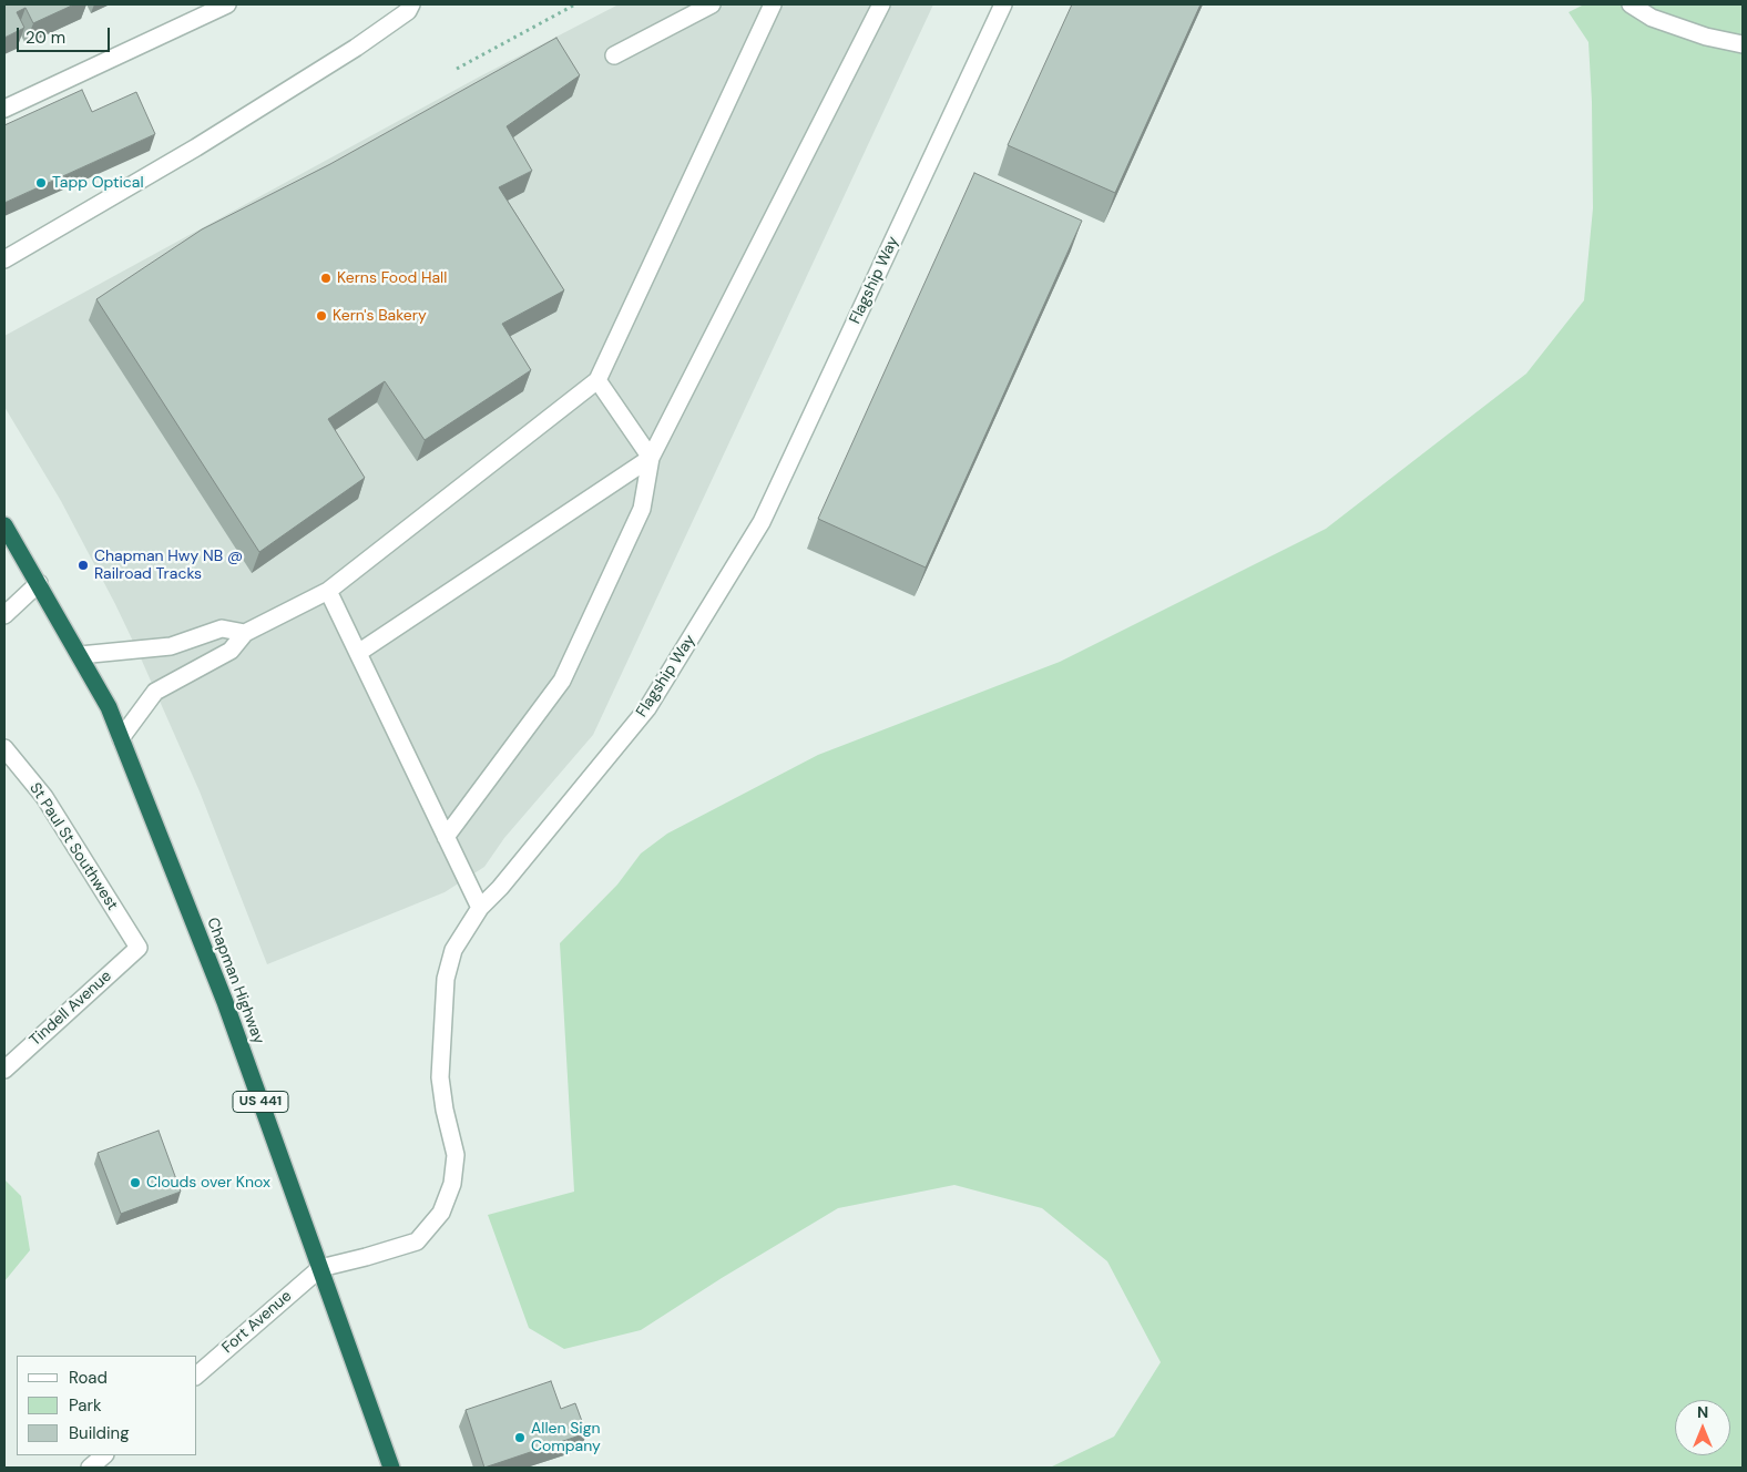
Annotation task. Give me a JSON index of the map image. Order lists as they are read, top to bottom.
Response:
{
  "streets": {
    "highway": ["Chapman Highway", "US 441"],
    "street": [
      "Flagship Way",
      "St Paul St Southwest",
      "Tindell Avenue",
      "Fort Avenue"
    ]
  },
  "crossings": [
    ["Flagship Way", "Chapman Highway"],
    ["Flagship Way", "Fort Avenue"],
    ["St Paul St Southwest", "Tindell Avenue"],
    ["Chapman Highway", "Fort Avenue"]
  ],
  "places": [
    "Tapp Optical",
    "Kerns Food Hall",
    "Kern's Bakery",
    "Chapman Hwy NB @ Railroad Tracks",
    "Clouds over Knox",
    "Allen Sign Company"
  ],
  "legend": ["Road", "Park", "Building"],
  "scale_bar": "20 m",
  "north": "top"
}
